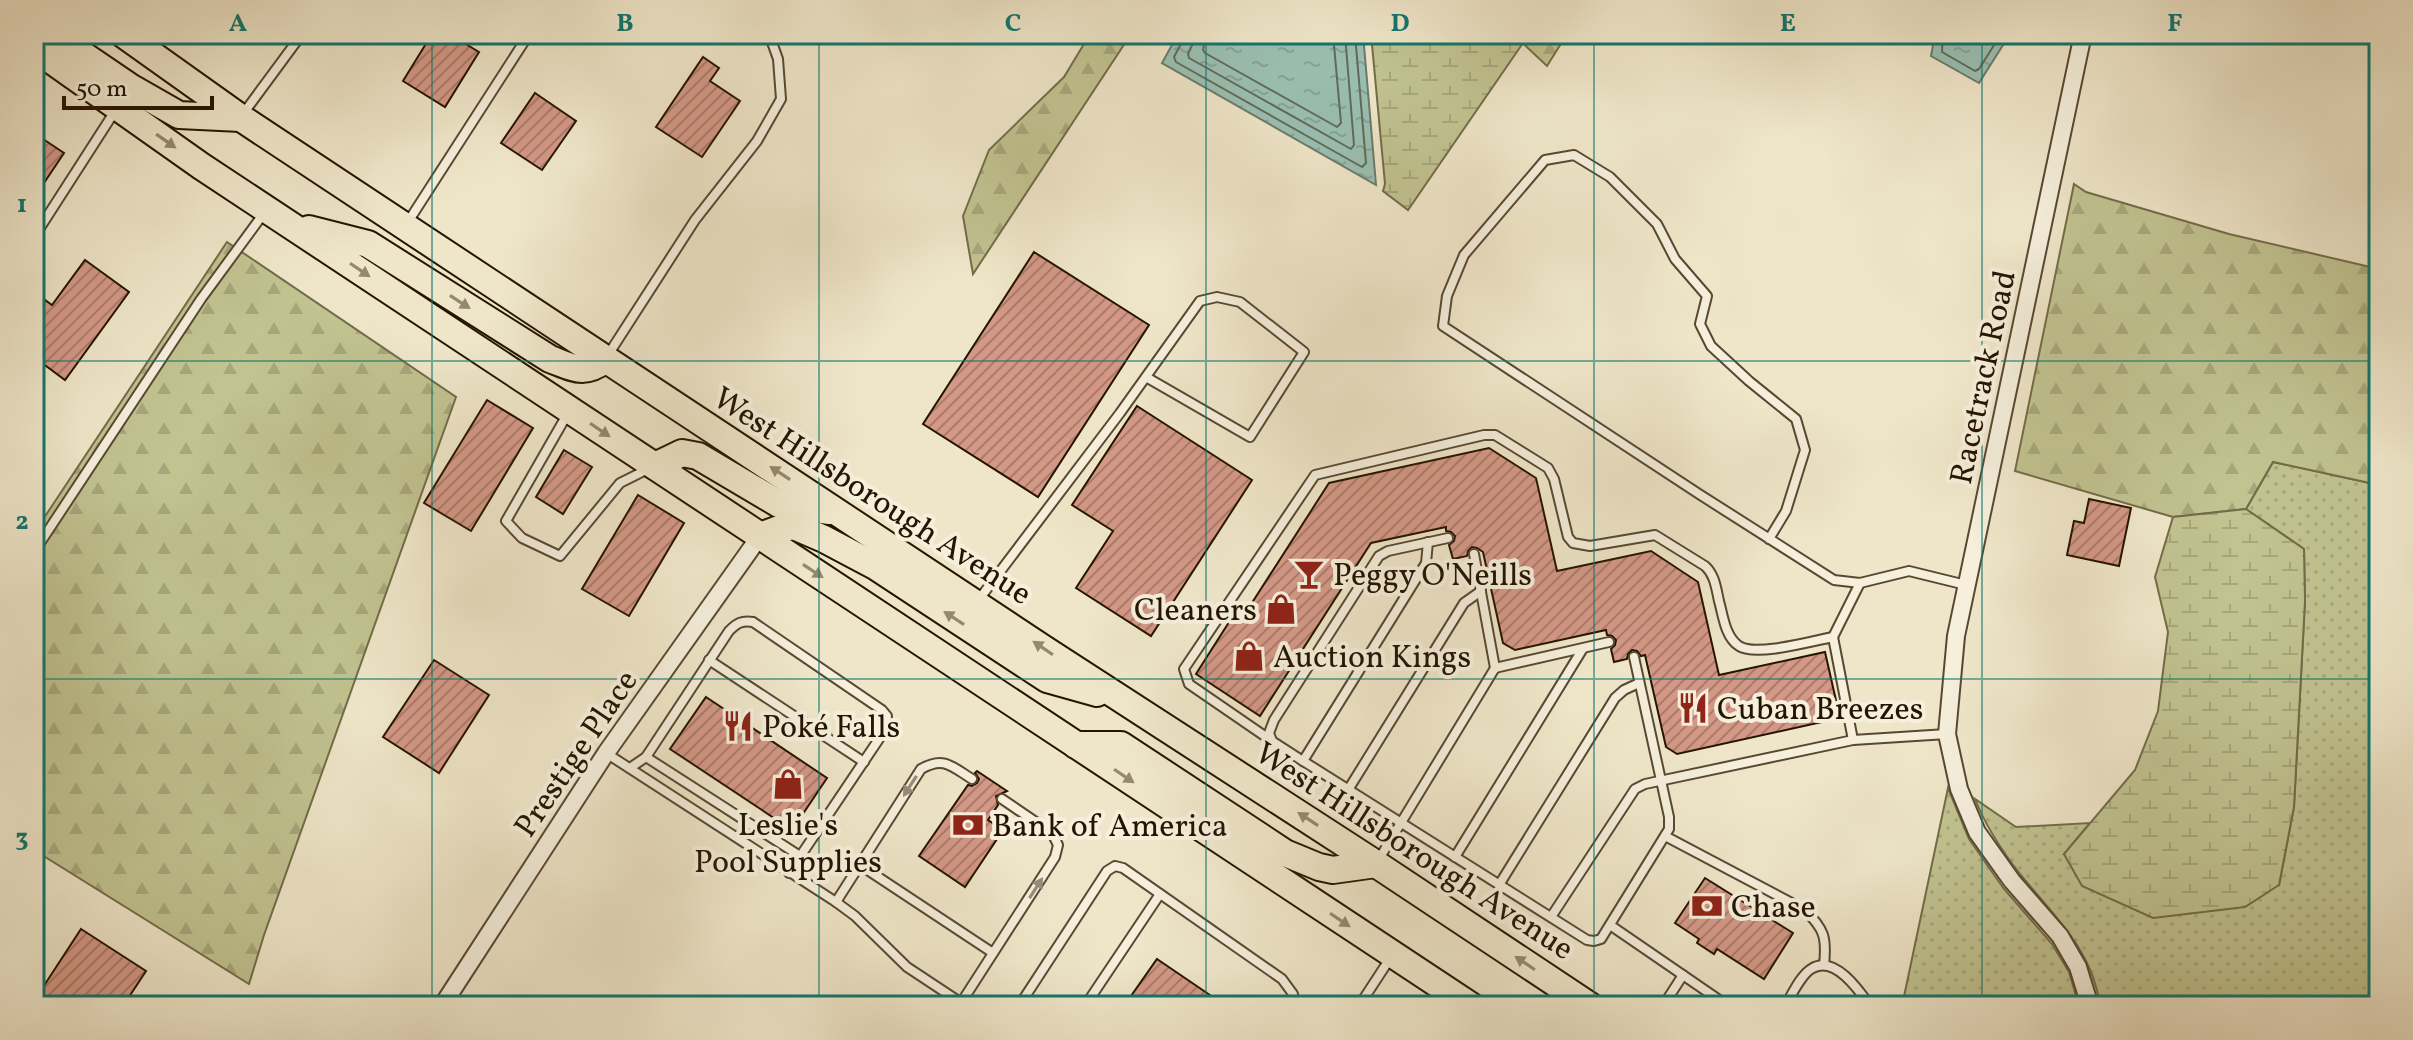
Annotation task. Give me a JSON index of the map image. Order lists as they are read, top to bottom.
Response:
{
  "streets": {
    "main road": ["West Hillsborough Avenue"],
    "street": ["Racetrack Road", "Prestige Place"]
  },
  "places": {
    "bar": ["Peggy O'Neills"],
    "shop": ["Cleaners", "Auction Kings", "Leslie's Pool Supplies"],
    "restaurant": ["Cuban Breezes", "Poké Falls"],
    "bank": ["Bank of America", "Chase"]
  },
  "scale_bar": "50 m",
  "grid": {
    "columns": [
      "A",
      "B",
      "C",
      "D",
      "E",
      "F"
    ],
    "rows": ["1", "2", "3"]
  }
}
